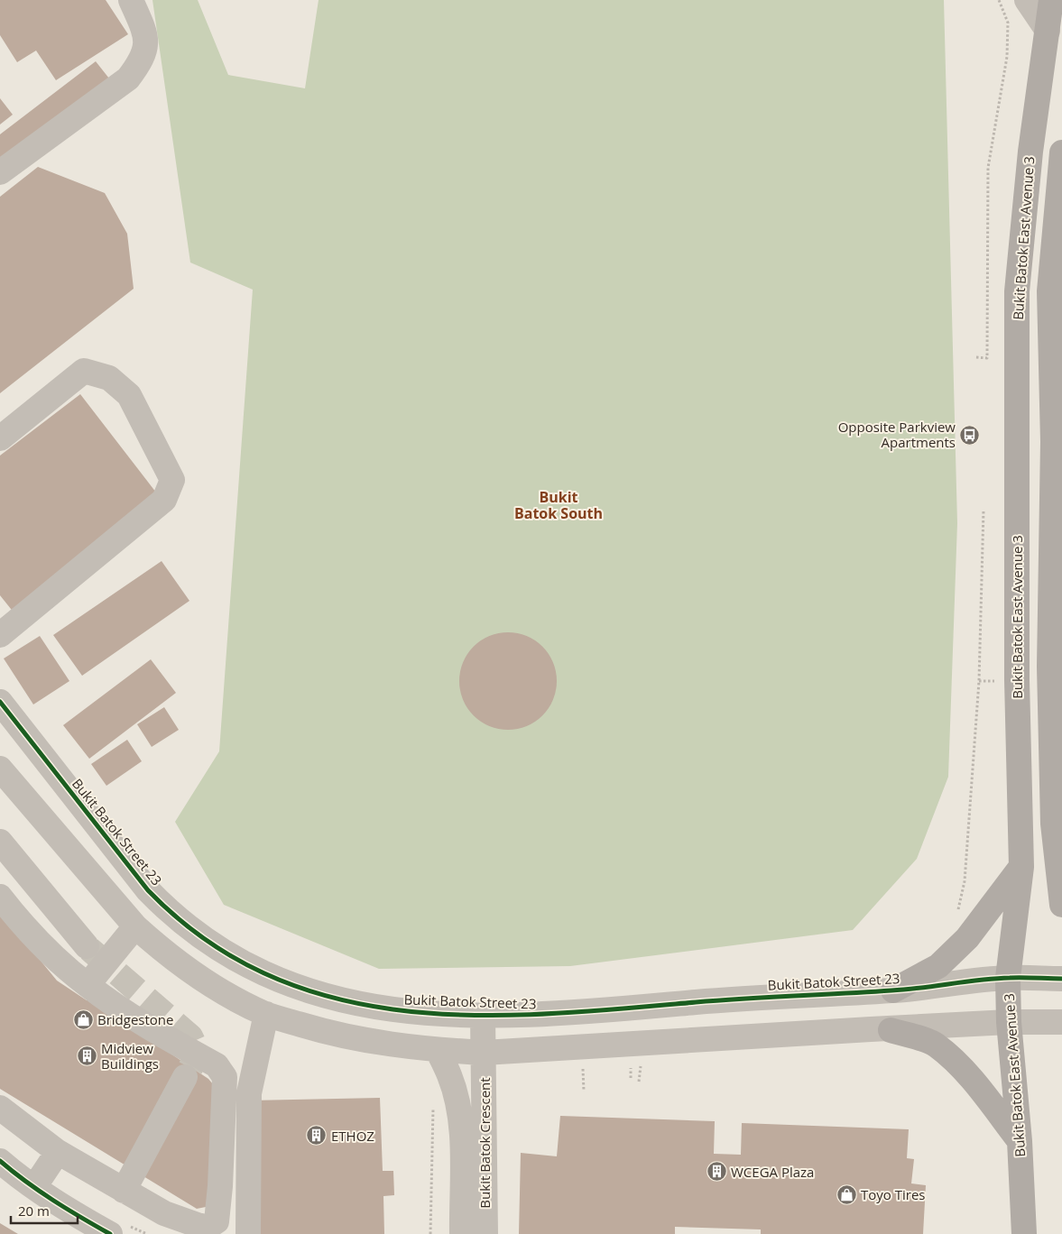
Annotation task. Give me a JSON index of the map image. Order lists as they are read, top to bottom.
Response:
{
  "streets": {
    "main road": ["Bukit Batok East Avenue 3"],
    "street": ["Bukit Batok Street 23", "Bukit Batok Crescent"]
  },
  "crossings": [
    ["Bukit Batok East Avenue 3", "Bukit Batok Street 23"],
    ["Bukit Batok Street 23", "Bukit Batok Crescent"]
  ],
  "districts": ["Bukit Batok South"],
  "places": {
    "bus stop": ["Opposite Parkview Apartments"],
    "shop": ["Bridgestone", "Toyo Tires"],
    "building": ["Midview Buildings", "ETHOZ", "WCEGA Plaza"]
  },
  "scale_bar": "20 m"
}
